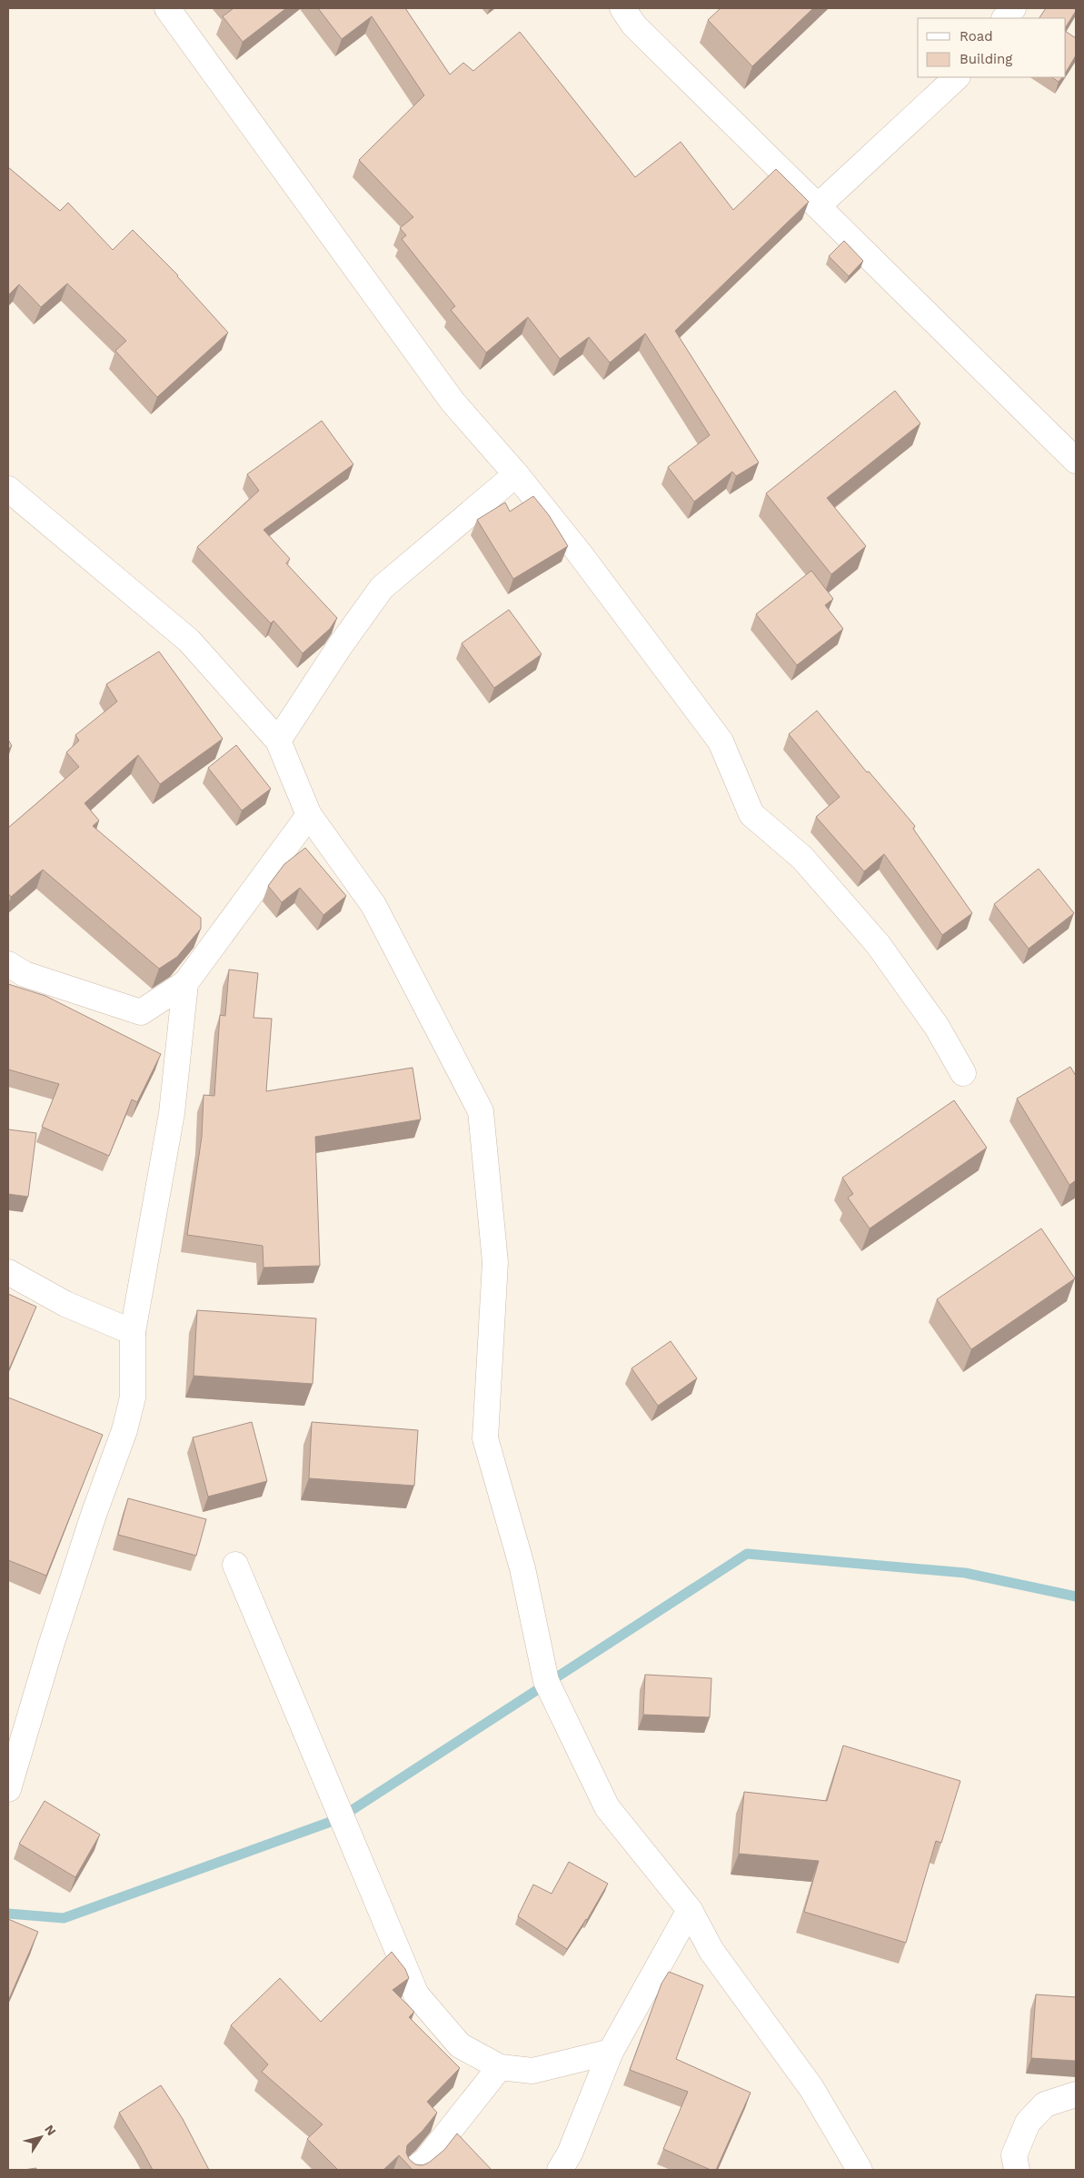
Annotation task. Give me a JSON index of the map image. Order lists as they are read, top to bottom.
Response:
{
  "legend": ["Road", "Building"],
  "north": "top right"
}
